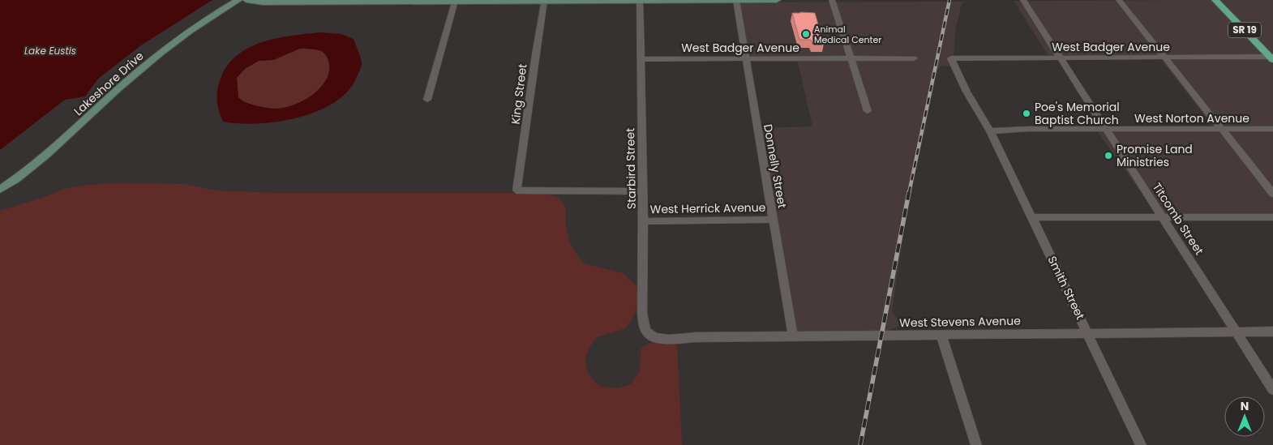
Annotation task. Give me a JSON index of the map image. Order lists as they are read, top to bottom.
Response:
{
  "streets": {
    "main road": ["SR 19"],
    "street": [
      "West Badger Avenue",
      "Lakeshore Drive",
      "King Street",
      "West Norton Avenue",
      "Donnelly Street",
      "Starbird Street",
      "West Herrick Avenue",
      "Titcomb Street",
      "Smith Street",
      "West Stevens Avenue"
    ]
  },
  "crossings": [
    ["SR 19", "West Badger Avenue"],
    ["West Badger Avenue", "Donnelly Street"],
    ["West Badger Avenue", "Starbird Street"],
    ["West Badger Avenue", "Titcomb Street"],
    ["West Badger Avenue", "Smith Street"],
    ["King Street", "West Herrick Avenue"],
    ["West Norton Avenue", "Titcomb Street"],
    ["West Norton Avenue", "Smith Street"],
    ["Donnelly Street", "West Herrick Avenue"],
    ["Donnelly Street", "West Stevens Avenue"],
    ["Starbird Street", "West Herrick Avenue"],
    ["Starbird Street", "West Stevens Avenue"],
    ["Titcomb Street", "West Stevens Avenue"],
    ["Smith Street", "West Stevens Avenue"]
  ],
  "water": ["Lake Eustis"],
  "places": ["Animal Medical Center", "Poe's Memorial Baptist Church", "Promise Land Ministries"],
  "north": "top"
}
